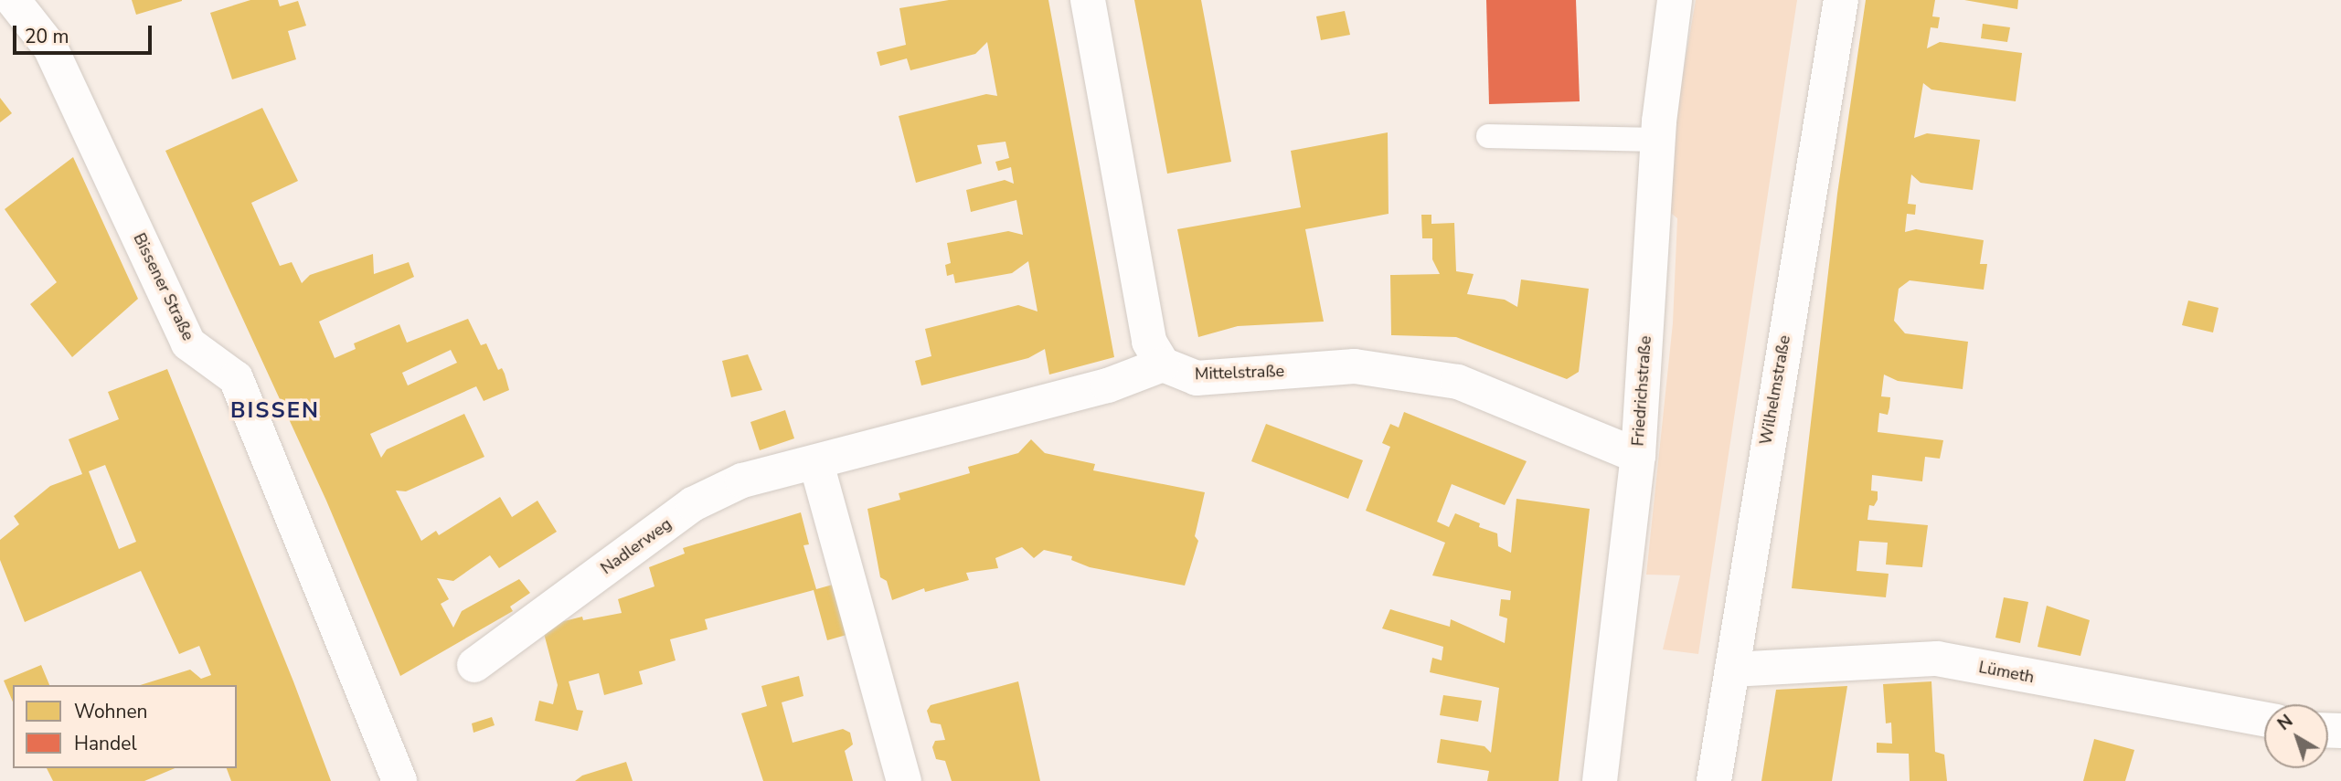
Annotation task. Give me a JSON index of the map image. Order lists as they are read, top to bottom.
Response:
{
  "streets": {
    "street": [
      "Bissener Straße",
      "Mittelstraße",
      "Wilhelmstraße",
      "Friedrichstraße",
      "Nadlerweg",
      "Lümeth"
    ]
  },
  "crossings": [
    ["Mittelstraße", "Friedrichstraße"],
    ["Mittelstraße", "Nadlerweg"],
    ["Wilhelmstraße", "Lümeth"]
  ],
  "districts": ["BISSEN"],
  "legend": ["Wohnen", "Handel"],
  "scale_bar": "20 m",
  "north": "top left"
}
